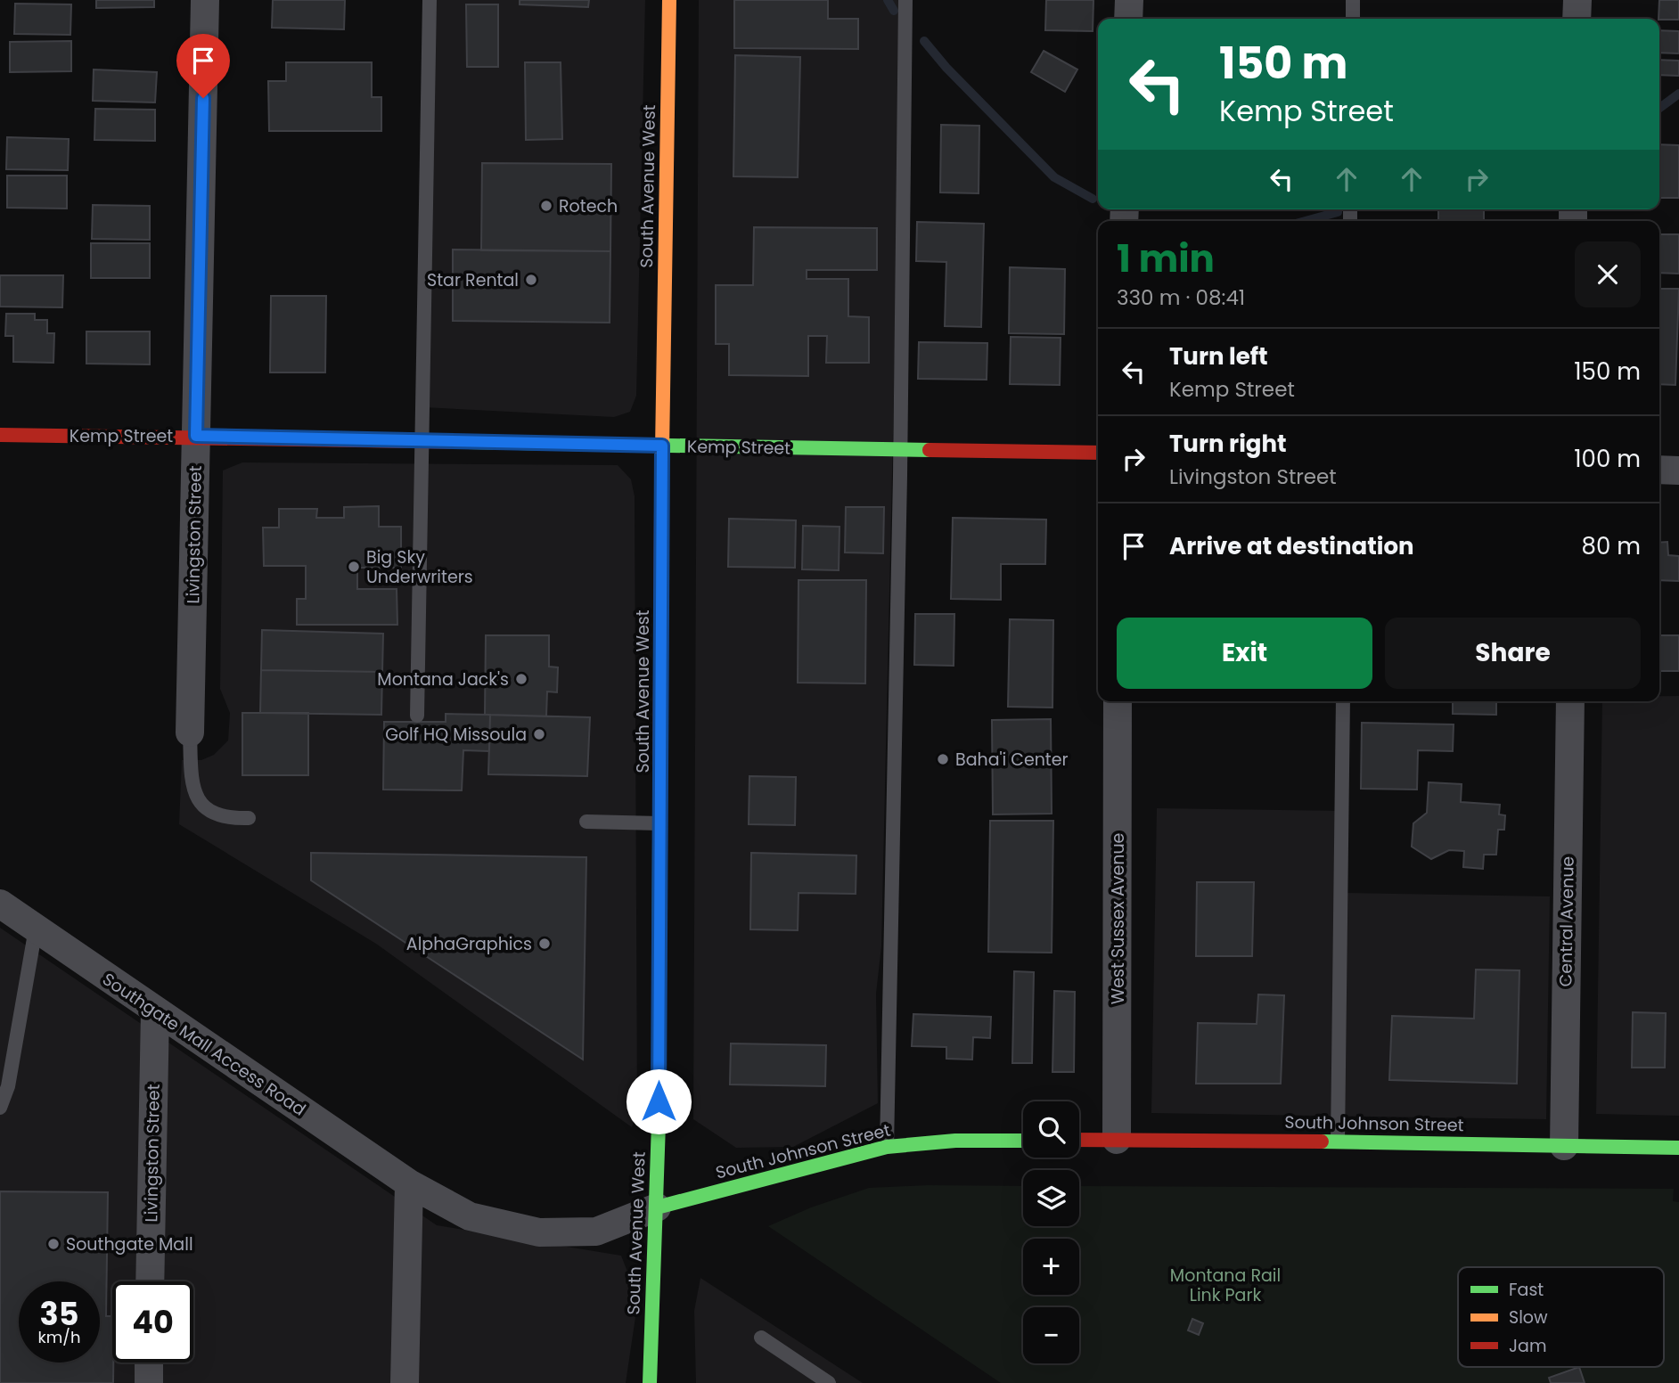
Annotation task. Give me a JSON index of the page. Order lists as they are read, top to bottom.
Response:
{
  "streets": {
    "street": [
      "South Avenue West",
      "Kemp Street",
      "Livingston Street",
      "West Sussex Avenue",
      "Central Avenue",
      "Southgate Mall Access Road",
      "South Johnson Street"
    ]
  },
  "crossings": [
    ["South Avenue West", "Kemp Street"],
    ["South Avenue West", "Southgate Mall Access Road"],
    ["South Avenue West", "South Johnson Street"],
    ["Kemp Street", "Livingston Street"],
    ["Livingston Street", "Southgate Mall Access Road"],
    ["West Sussex Avenue", "South Johnson Street"],
    ["Central Avenue", "South Johnson Street"],
    ["Southgate Mall Access Road", "South Johnson Street"]
  ],
  "parks": ["Montana Rail Link Park"],
  "places": [
    "Rotech",
    "Star Rental",
    "Big Sky Underwriters",
    "Montana Jack's",
    "Golf HQ Missoula",
    "Baha'i Center",
    "AlphaGraphics",
    "Southgate Mall"
  ],
  "legend": ["Fast", "Slow", "Jam"],
  "page": {
    "turn": ["150 m", "Kemp Street"],
    "heading": ["1 min", "330 m · 08:41"],
    "list": [
      {
        "name": "Turn left",
        "note": "Kemp Street",
        "value": "150 m"
      },
      {
        "name": "Turn right",
        "note": "Livingston Street",
        "value": "100 m"
      },
      {
        "name": "Arrive at destination",
        "value": "80 m"
      }
    ],
    "buttons": ["Exit", "Share"],
    "map_buttons": ["+", "−"],
    "speed": "35 km/h",
    "limit": "40"
  }
}
